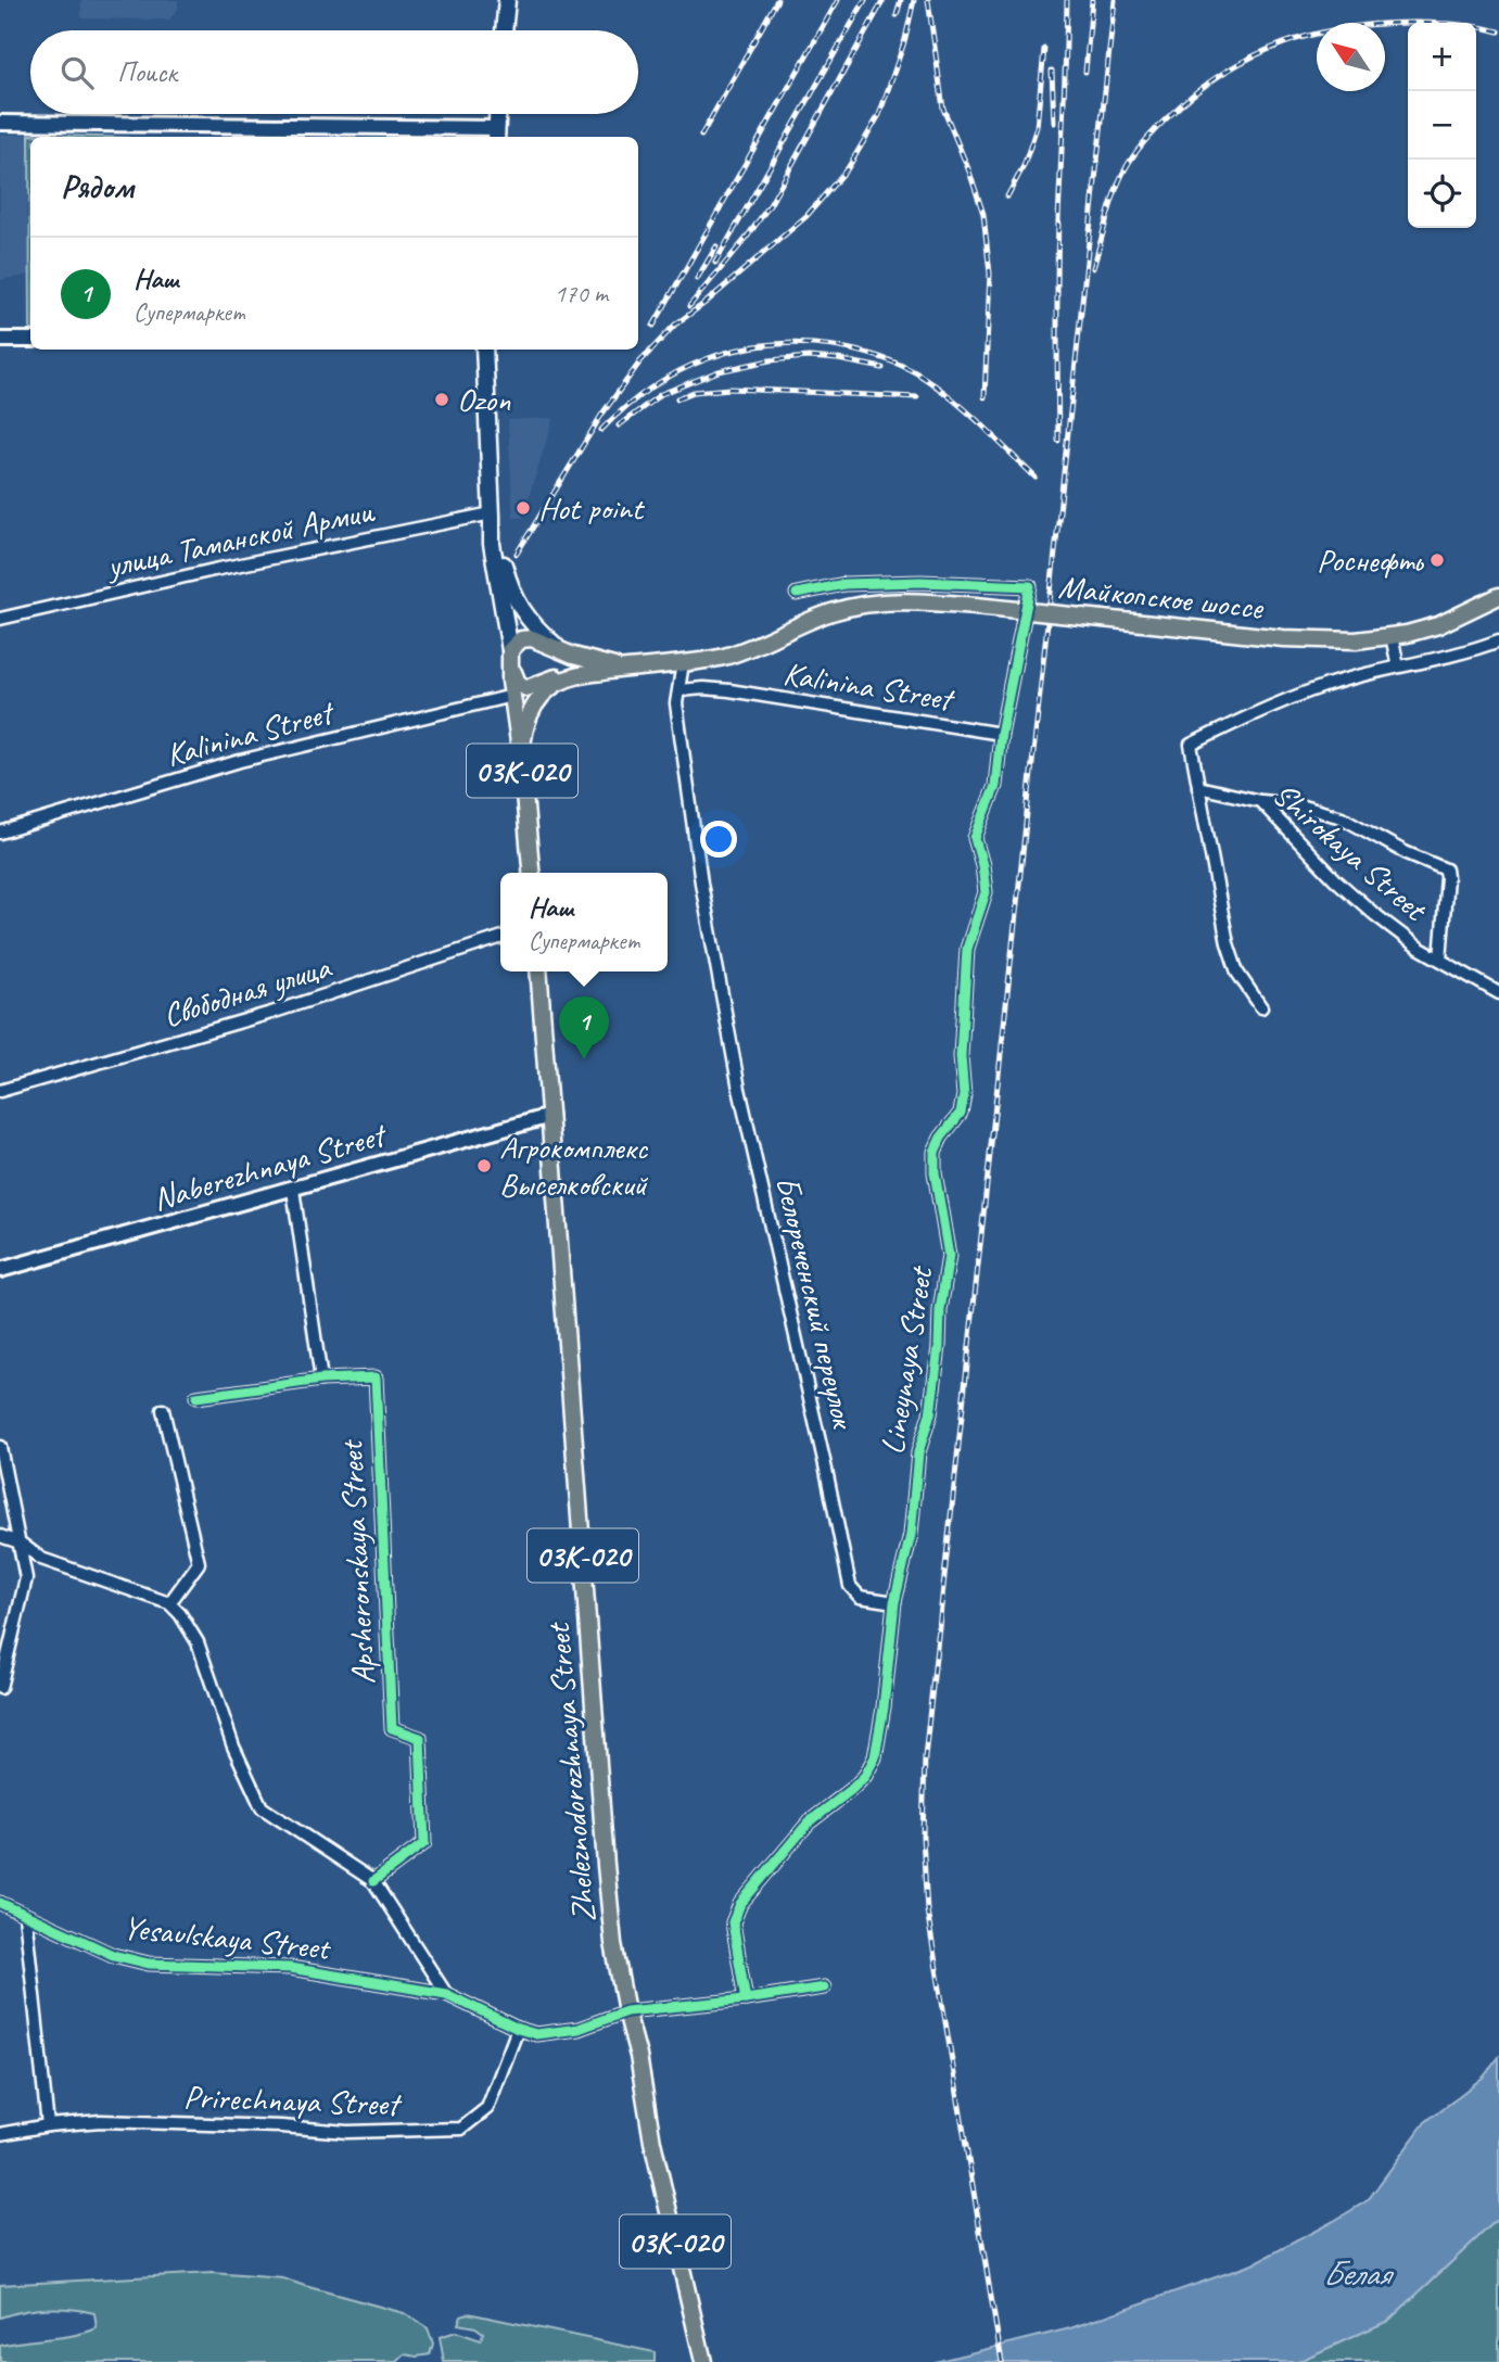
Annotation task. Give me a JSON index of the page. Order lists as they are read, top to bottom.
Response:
{
  "streets": {
    "main road": ["Майкопское шоссе", "03К-020", "Zheleznodorozhnaya Street"],
    "street": [
      "улица Таманской Армии",
      "Kalinina Street",
      "Shirokaya Street",
      "Свободная улица",
      "Naberezhnaya Street",
      "Белореченский переулок",
      "Lineynaya Street",
      "Apsheronskaya Street",
      "Yesaulskaya Street",
      "Prirechnaya Street"
    ]
  },
  "crossings": [
    ["Майкопское шоссе", "Белореченский переулок"],
    ["Kalinina Street", "03К-020"],
    ["Kalinina Street", "Белореченский переулок"],
    ["Kalinina Street", "Lineynaya Street"],
    ["Naberezhnaya Street", "Zheleznodorozhnaya Street"],
    ["Белореченский переулок", "Lineynaya Street"],
    ["Zheleznodorozhnaya Street", "Yesaulskaya Street"],
    ["Yesaulskaya Street", "Prirechnaya Street"]
  ],
  "water": ["Белая"],
  "places": [
    "Ozon",
    "Hot point",
    "Роснефть",
    "Агрокомплекс Выселковский"
  ],
  "north": "top left",
  "page": {
    "map_buttons": ["+", "−"],
    "search": "Поиск",
    "heading": "Рядом",
    "list": [
      {
        "mark": "1",
        "name": "Наш",
        "note": "Супермаркет",
        "value": "170 m"
      }
    ],
    "popup": ["Наш", "Супермаркет"],
    "pins": "1"
  }
}
